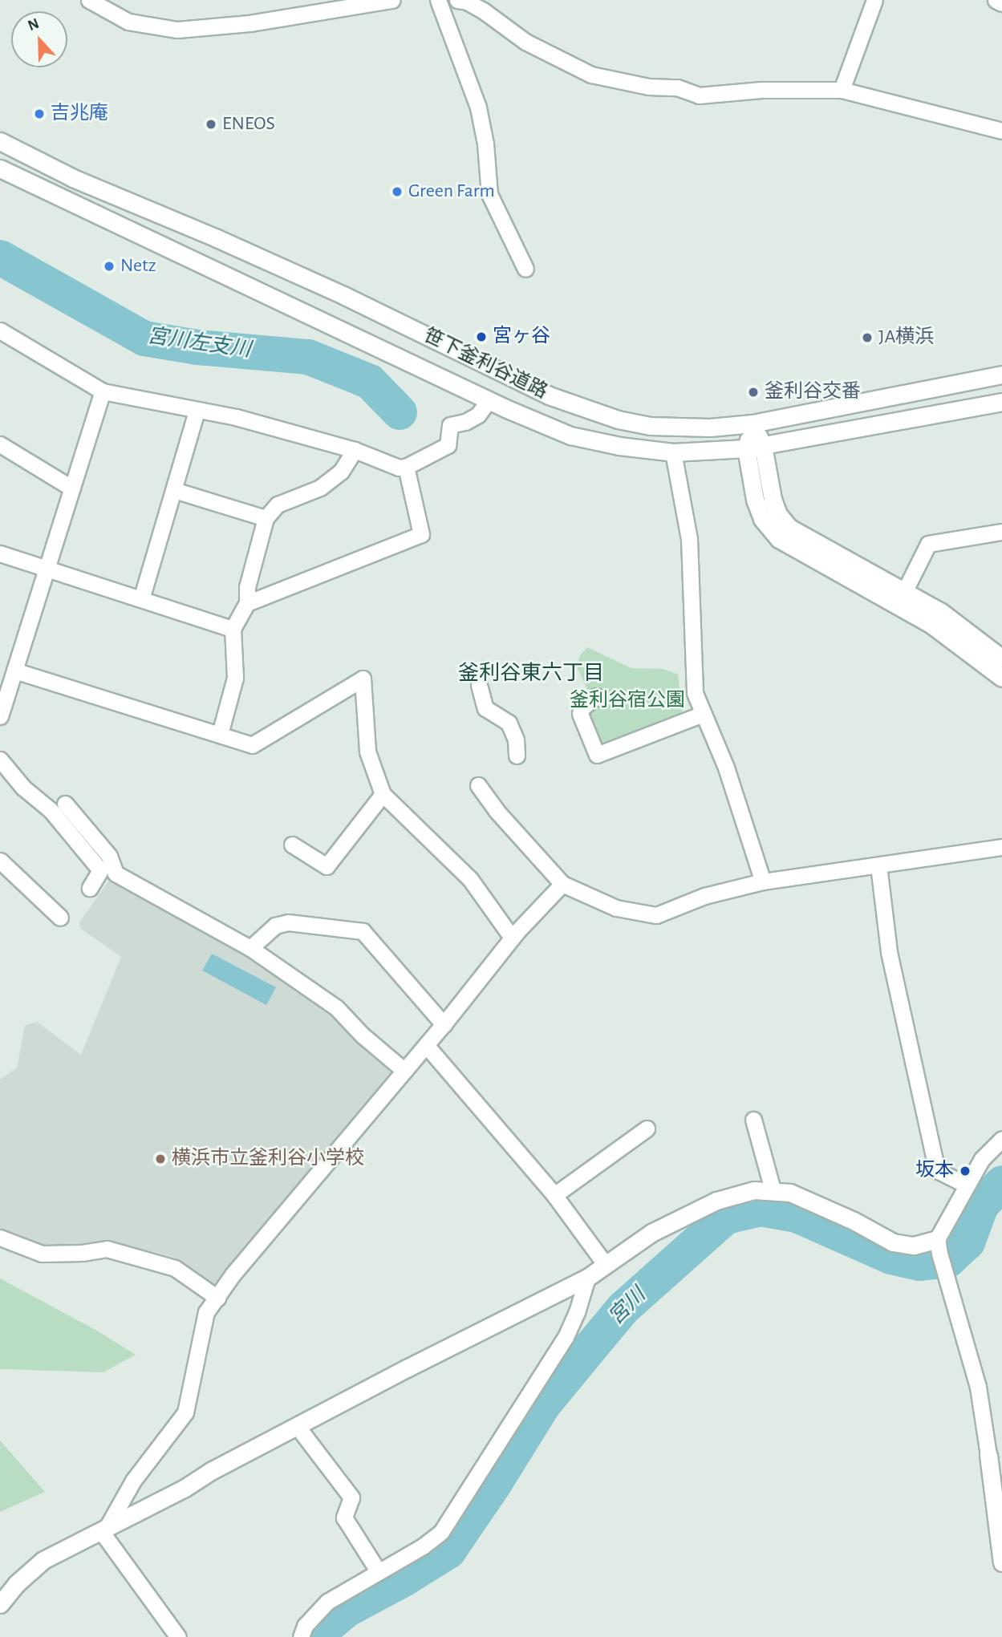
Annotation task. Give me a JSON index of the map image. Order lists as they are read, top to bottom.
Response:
{
  "streets": {
    "street": ["笹下釜利谷道路"]
  },
  "districts": ["釜利谷東六丁目"],
  "water": ["宮川左支川", "宮川"],
  "parks": ["釜利谷宿公園"],
  "places": [
    "吉兆庵",
    "ENEOS",
    "Green Farm",
    "Netz",
    "宮ヶ谷",
    "JA横浜",
    "釜利谷交番",
    "横浜市立釜利谷小学校",
    "坂本"
  ],
  "north": "top"
}
